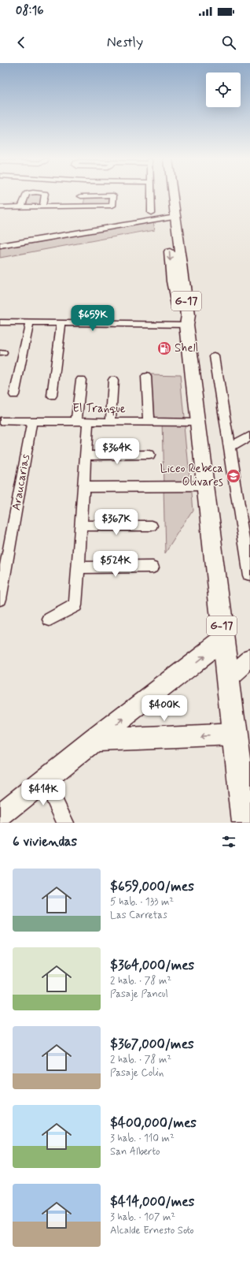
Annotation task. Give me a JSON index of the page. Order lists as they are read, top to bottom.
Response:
{
  "streets": {
    "main road": ["G-17"],
    "street": ["El Tranque", "Araucarias"]
  },
  "crossings": [
    ["G-17", "El Tranque"],
    ["El Tranque", "Araucarias"]
  ],
  "places": {
    "fuel station": ["Shell"],
    "school or university": ["Liceo Rebeca Olivares"]
  },
  "page": {
    "status": "08:16",
    "header": "Nestly",
    "price": [
      "$659K",
      "$364K",
      "$367K",
      "$524K",
      "$400K",
      "$414K"
    ],
    "heading": "6 viviendas",
    "list": [
      {
        "name": "$659,000/mes",
        "note": "5 hab. · 133 m² · Las Carretas"
      },
      {
        "name": "$364,000/mes",
        "note": "2 hab. · 78 m² · Pasaje Pancul"
      },
      {
        "name": "$367,000/mes",
        "note": "2 hab. · 78 m² · Pasaje Colin"
      },
      {
        "name": "$400,000/mes",
        "note": "3 hab. · 110 m² · San Alberto"
      },
      {
        "name": "$414,000/mes",
        "note": "3 hab. · 107 m² · Alcalde Ernesto Soto"
      }
    ]
  }
}
